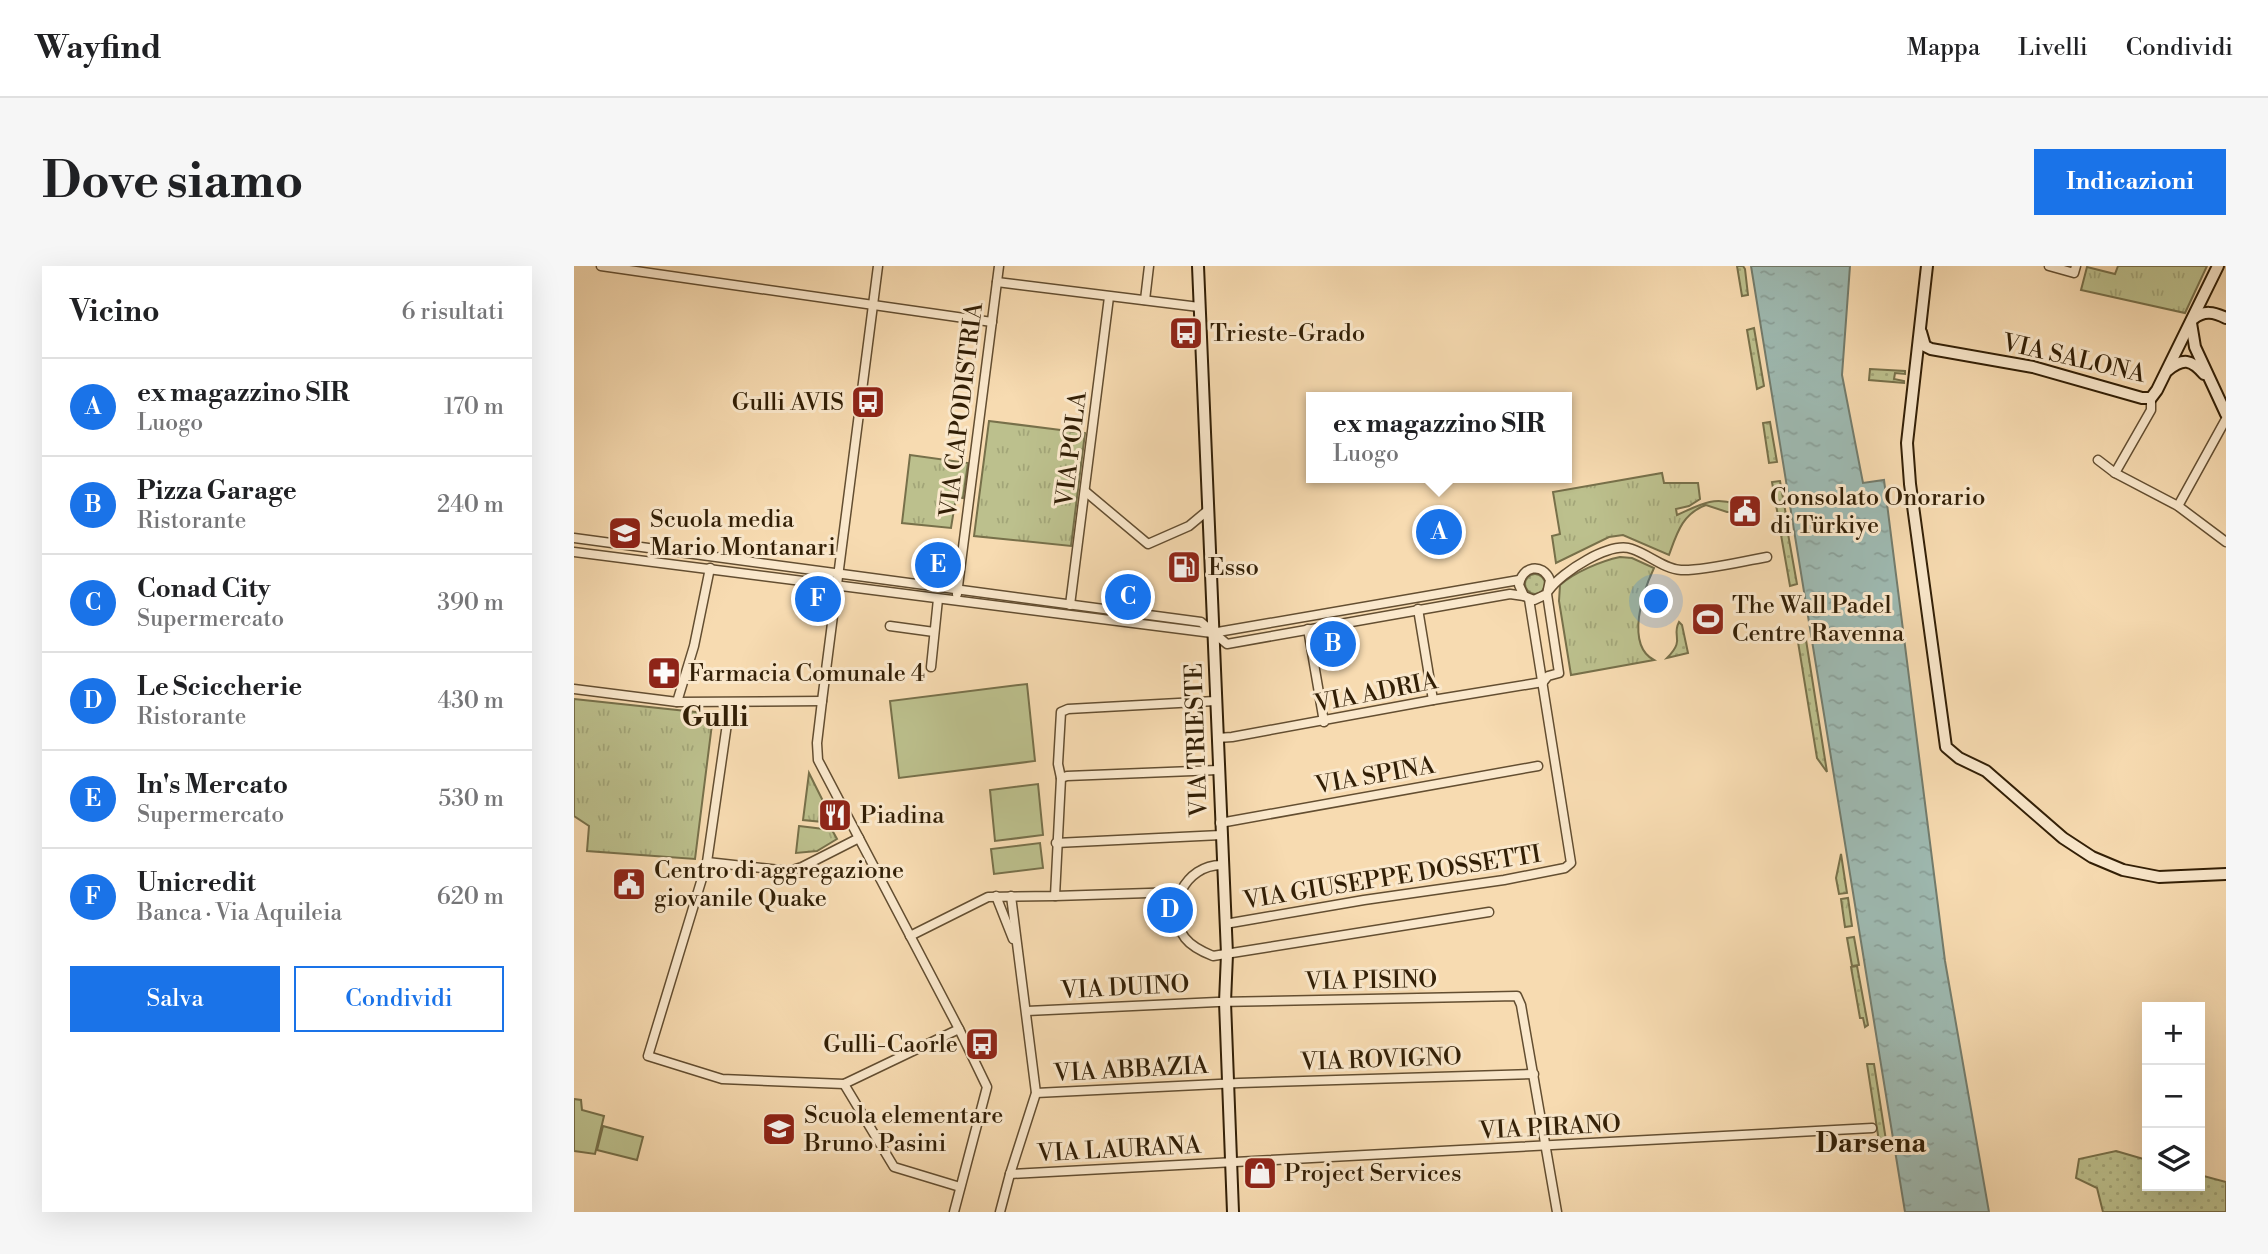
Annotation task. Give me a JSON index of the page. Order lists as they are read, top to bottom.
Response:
{
  "streets": {
    "street": [
      "VIA SALONA",
      "VIA CAPODISTRIA",
      "VIA POLA",
      "VIA ADRIA",
      "VIA TRIESTE",
      "VIA SPINA",
      "VIA GIUSEPPE DOSSETTI",
      "VIA PISINO",
      "VIA DUINO",
      "VIA ROVIGNO",
      "VIA ABBAZIA",
      "VIA PIRANO",
      "VIA LAURANA"
    ]
  },
  "crossings": [
    ["VIA ADRIA", "VIA TRIESTE"],
    ["VIA ADRIA", "VIA GIUSEPPE DOSSETTI"],
    ["VIA TRIESTE", "VIA SPINA"],
    ["VIA TRIESTE", "VIA GIUSEPPE DOSSETTI"],
    ["VIA TRIESTE", "VIA PISINO"],
    ["VIA TRIESTE", "VIA DUINO"],
    ["VIA TRIESTE", "VIA ROVIGNO"],
    ["VIA TRIESTE", "VIA ABBAZIA"],
    ["VIA TRIESTE", "VIA PIRANO"],
    ["VIA TRIESTE", "VIA LAURANA"],
    ["VIA PISINO", "VIA DUINO"],
    ["VIA PISINO", "VIA ROVIGNO"],
    ["VIA ROVIGNO", "VIA ABBAZIA"],
    ["VIA PIRANO", "VIA LAURANA"]
  ],
  "districts": ["Gulli", "Darsena"],
  "places": {
    "bus stop": ["Trieste-Grado", "Gulli AVIS", "Gulli-Caorle"],
    "public building": ["Consolato Onorario di Türkiye", "Centro di aggregazione giovanile Quake"],
    "school or university": ["Scuola media Mario Montanari", "Scuola elementare Bruno Pasini"],
    "fuel station": ["Esso"],
    "sports": ["The Wall Padel Centre Ravenna"],
    "pharmacy": ["Farmacia Comunale 4"],
    "restaurant": ["Piadina"],
    "shop": ["Project Services"]
  },
  "page": {
    "header": "Wayfind",
    "nav": ["Mappa", "Livelli", "Condividi"],
    "buttons": [
      "Indicazioni",
      ["Salva", "Condividi"]
    ],
    "title": "Dove siamo",
    "heading": ["Vicino", "6 risultati"],
    "list": [
      {
        "mark": "A",
        "name": "ex magazzino SIR",
        "note": "Luogo",
        "value": "170 m"
      },
      {
        "mark": "B",
        "name": "Pizza Garage",
        "note": "Ristorante",
        "value": "240 m"
      },
      {
        "mark": "C",
        "name": "Conad City",
        "note": "Supermercato",
        "value": "390 m"
      },
      {
        "mark": "D",
        "name": "Le Sciccherie",
        "note": "Ristorante",
        "value": "430 m"
      },
      {
        "mark": "E",
        "name": "In's Mercato",
        "note": "Supermercato",
        "value": "530 m"
      },
      {
        "mark": "F",
        "name": "Unicredit",
        "note": "Banca · Via Aquileia",
        "value": "620 m"
      }
    ],
    "popup": ["ex magazzino SIR", "Luogo"],
    "pins": [
      "A",
      "E",
      "C",
      "F",
      "B",
      "D"
    ],
    "map_buttons": ["+", "−"]
  }
}
